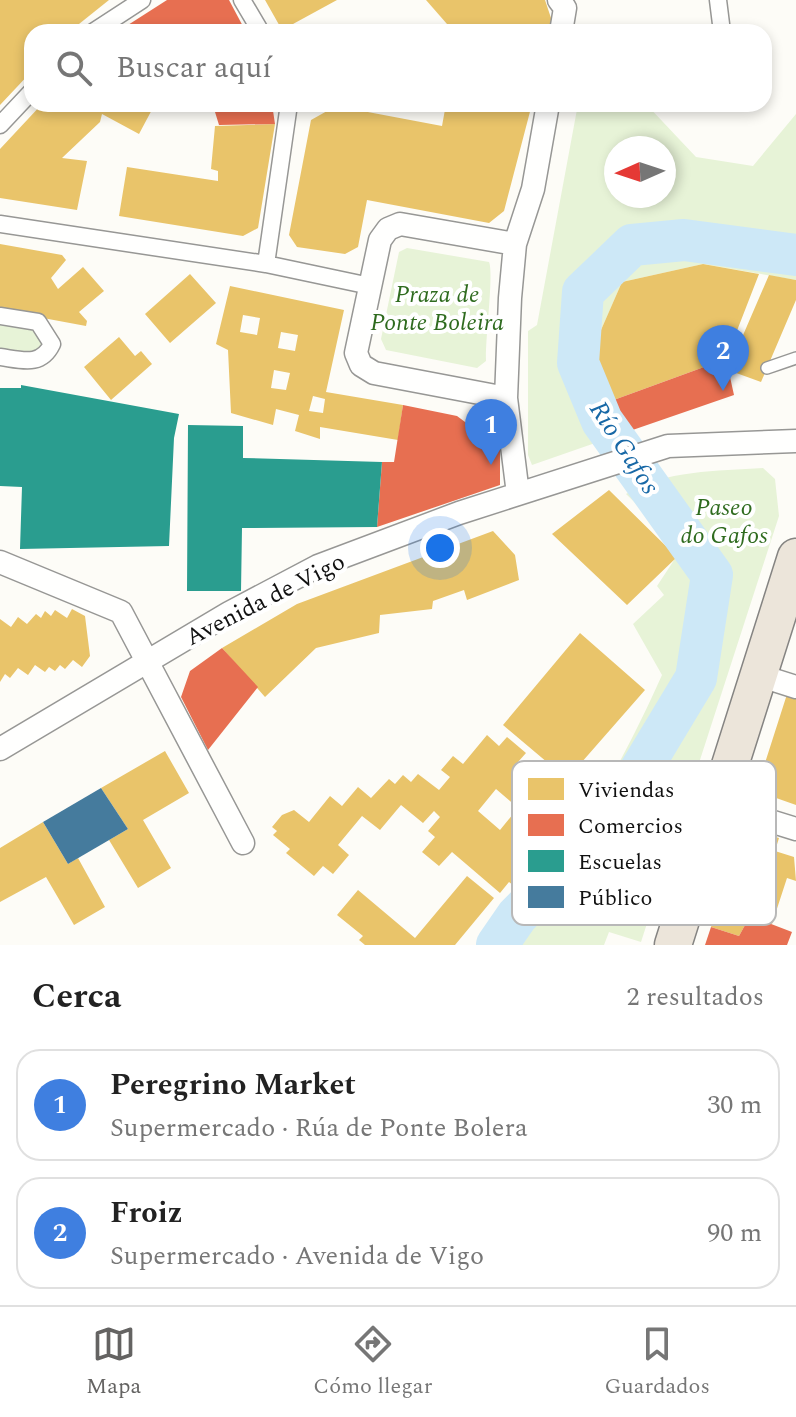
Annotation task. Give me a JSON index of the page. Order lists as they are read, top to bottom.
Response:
{
  "streets": {
    "street": ["Avenida de Vigo"]
  },
  "water": ["Río Gafos"],
  "parks": ["Praza de Ponte Boleira", "Paseo do Gafos"],
  "legend": [
    "Viviendas",
    "Comercios",
    "Escuelas",
    "Público"
  ],
  "north": "left",
  "page": {
    "search": "Buscar aquí",
    "pins": ["2", "1"],
    "heading": ["Cerca", "2 resultados"],
    "list": [
      {
        "mark": "1",
        "name": "Peregrino Market",
        "note": "Supermercado · Rúa de Ponte Bolera",
        "value": "30 m"
      },
      {
        "mark": "2",
        "name": "Froiz",
        "note": "Supermercado · Avenida de Vigo",
        "value": "90 m"
      }
    ],
    "nav": ["Mapa", "Cómo llegar", "Guardados"]
  }
}
